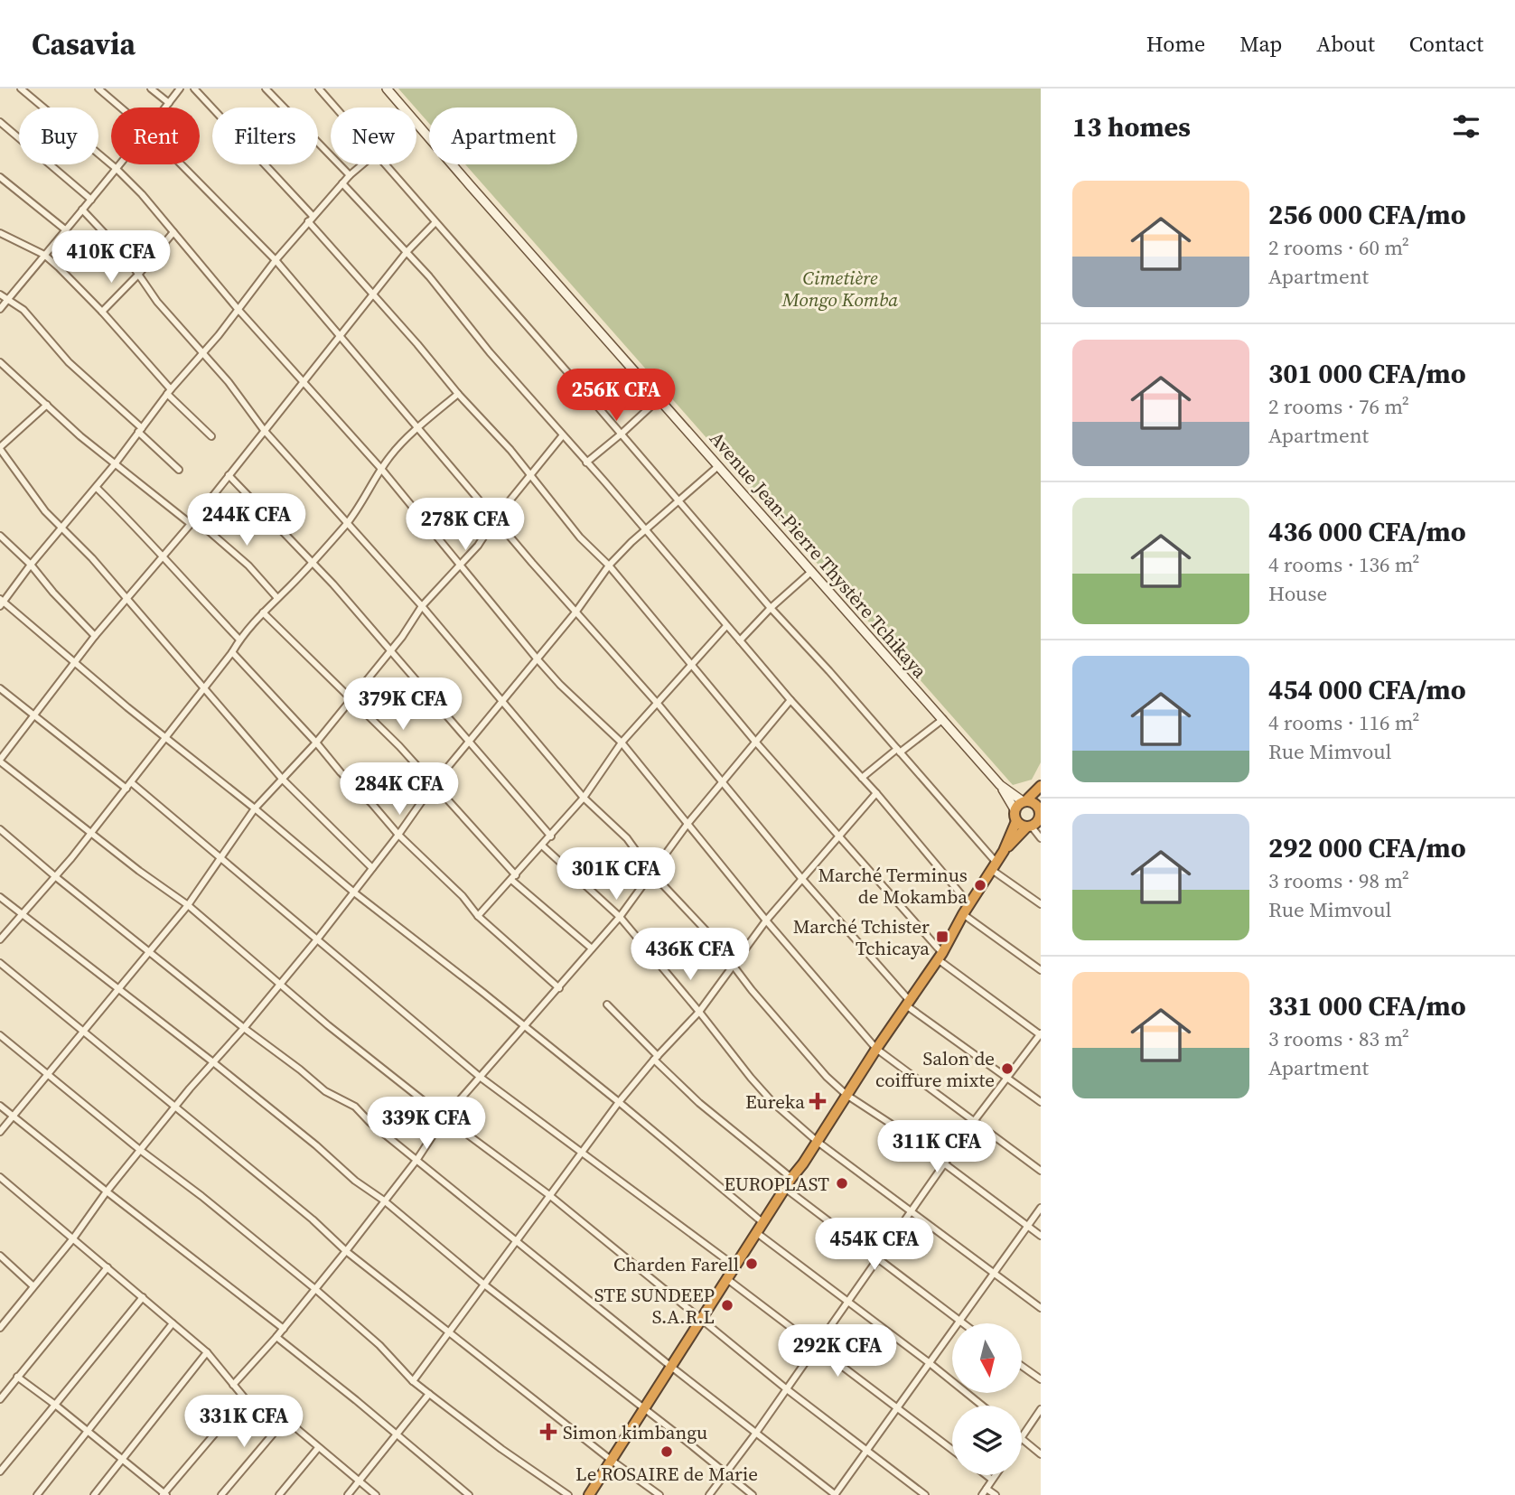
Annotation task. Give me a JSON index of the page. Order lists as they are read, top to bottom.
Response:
{
  "streets": {
    "street": ["Avenue Jean-Pierre Thystère Tchikaya"]
  },
  "parks": ["Cimetière Mongo Komba"],
  "places": {
    "other": [
      "Marché Terminus de Mokamba",
      "Salon de coiffure mixte",
      "EUROPLAST",
      "Charden Farell",
      "STE SUNDEEP S.A.R.L",
      "Le ROSAIRE de Marie"
    ],
    "transit": ["Marché Tchister Tchicaya"],
    "health": ["Eureka", "Simon kimbangu"]
  },
  "north": "bottom",
  "page": {
    "header": "Casavia",
    "nav": [
      "Home",
      "Map",
      "About",
      "Contact"
    ],
    "heading": "13 homes",
    "chip": [
      "Buy",
      "Rent",
      "Filters",
      "New",
      "Apartment"
    ],
    "list": [
      {
        "name": "256 000 CFA/mo",
        "note": "2 rooms · 60 m² · Apartment"
      },
      {
        "name": "301 000 CFA/mo",
        "note": "2 rooms · 76 m² · Apartment"
      },
      {
        "name": "436 000 CFA/mo",
        "note": "4 rooms · 136 m² · House"
      },
      {
        "name": "454 000 CFA/mo",
        "note": "4 rooms · 116 m² · Rue Mimvoul"
      },
      {
        "name": "292 000 CFA/mo",
        "note": "3 rooms · 98 m² · Rue Mimvoul"
      },
      {
        "name": "331 000 CFA/mo",
        "note": "3 rooms · 83 m² · Apartment"
      }
    ],
    "price": [
      "410K CFA",
      "256K CFA",
      "244K CFA",
      "278K CFA",
      "379K CFA",
      "284K CFA",
      "301K CFA",
      "436K CFA",
      "339K CFA",
      "311K CFA",
      "454K CFA",
      "292K CFA",
      "331K CFA"
    ]
  }
}
